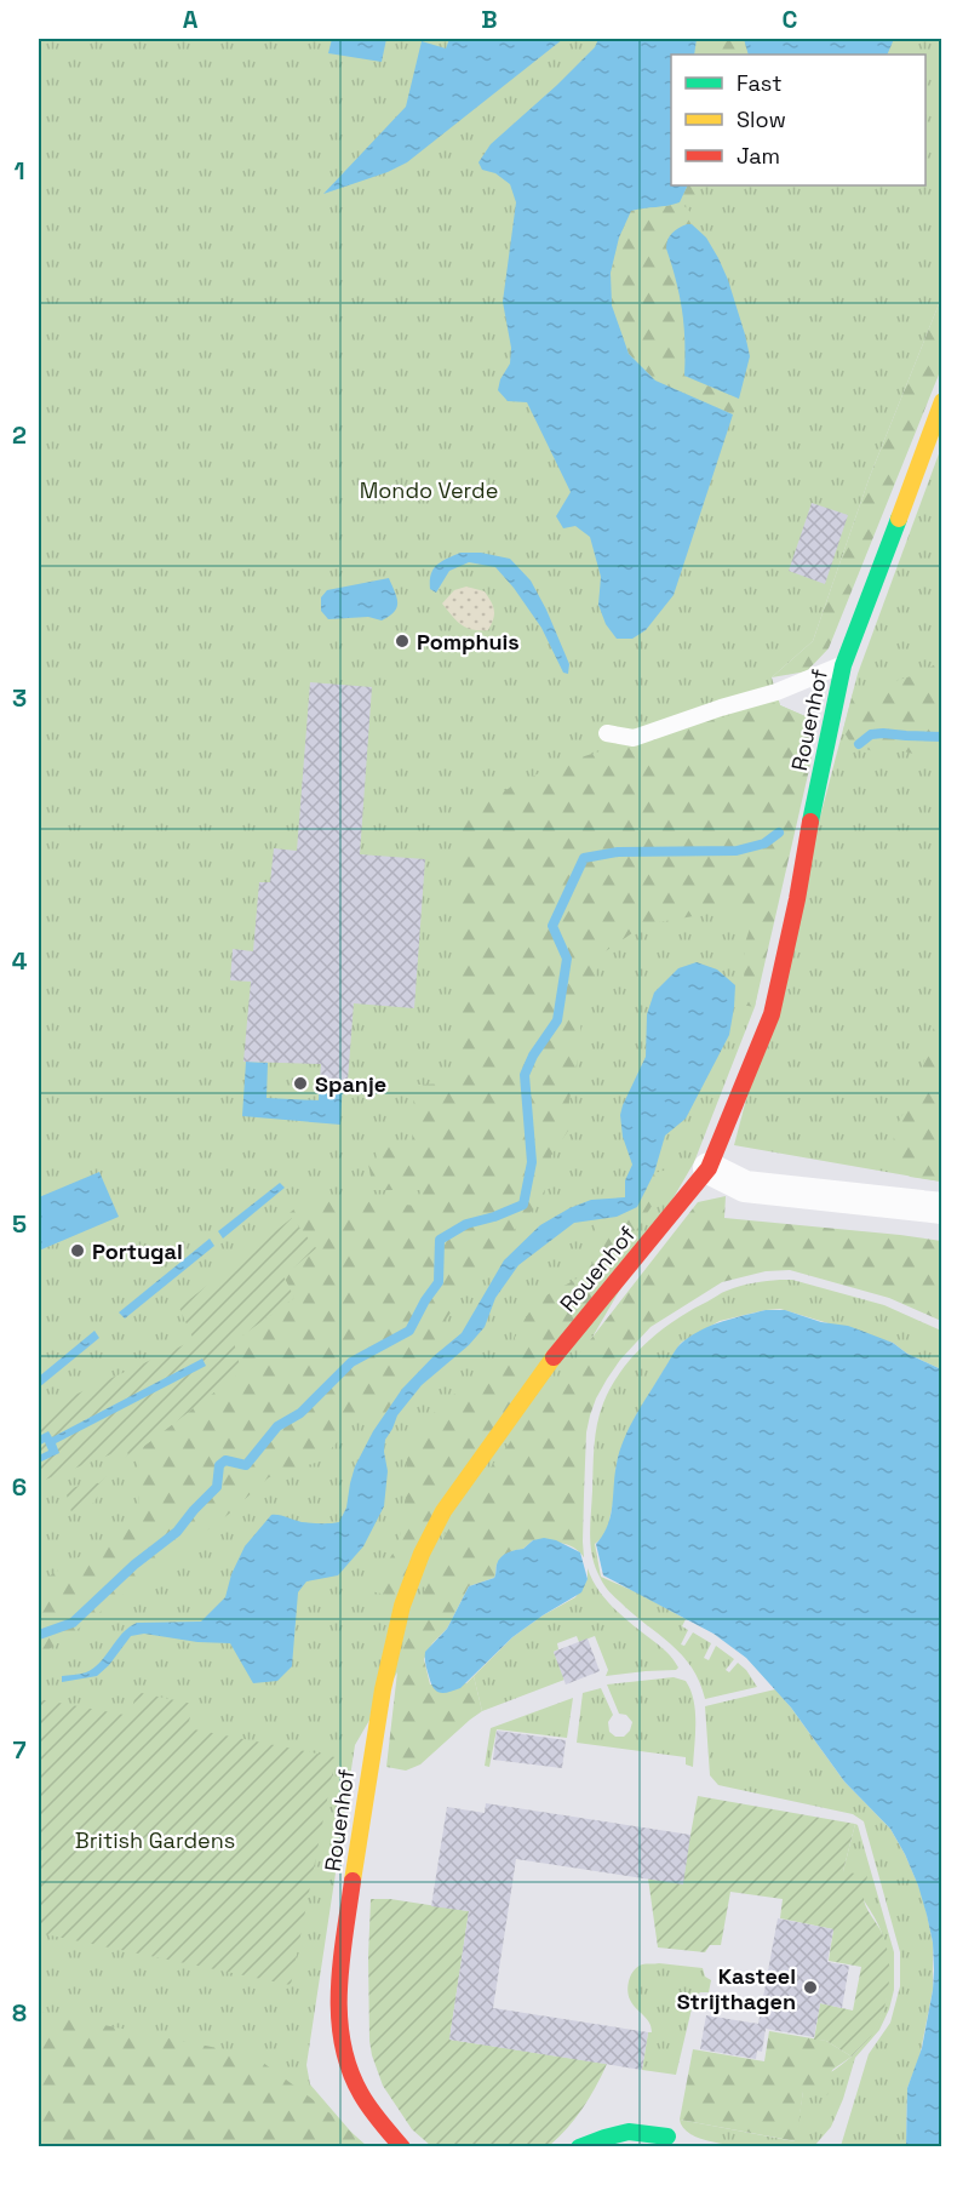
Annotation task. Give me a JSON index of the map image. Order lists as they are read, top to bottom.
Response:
{
  "streets": {
    "street": ["Rouenhof"]
  },
  "parks": ["Mondo Verde", "British Gardens"],
  "places": [
    "Pomphuis",
    "Spanje",
    "Portugal",
    "Kasteel Strijthagen"
  ],
  "legend": ["Fast", "Slow", "Jam"],
  "grid": {
    "columns": ["A", "B", "C"],
    "rows": [
      "1",
      "2",
      "3",
      "4",
      "5",
      "6",
      "7",
      "8"
    ]
  }
}
